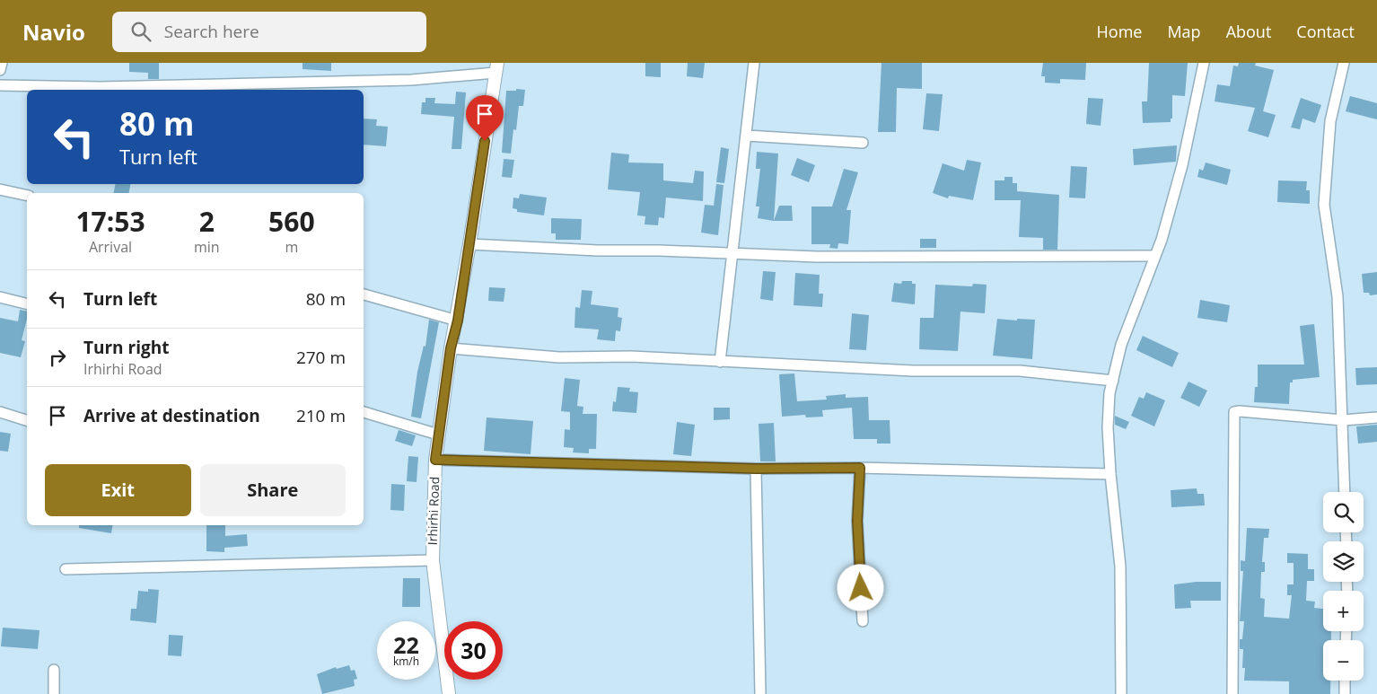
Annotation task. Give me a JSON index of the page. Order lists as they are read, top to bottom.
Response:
{
  "streets": {
    "street": ["Irhirhi Road"]
  },
  "page": {
    "header": "Navio",
    "search": "Search here",
    "nav": [
      "Home",
      "Map",
      "About",
      "Contact"
    ],
    "turn": ["80 m", "Turn left"],
    "eta": [
      "17:53",
      "Arrival",
      "2",
      "min",
      "560",
      "m"
    ],
    "list": [
      {
        "name": "Turn left",
        "value": "80 m"
      },
      {
        "name": "Turn right",
        "note": "Irhirhi Road",
        "value": "270 m"
      },
      {
        "name": "Arrive at destination",
        "value": "210 m"
      }
    ],
    "buttons": ["Exit", "Share"],
    "map_buttons": ["+", "−"],
    "speed": "22 km/h",
    "limit": "30"
  }
}
